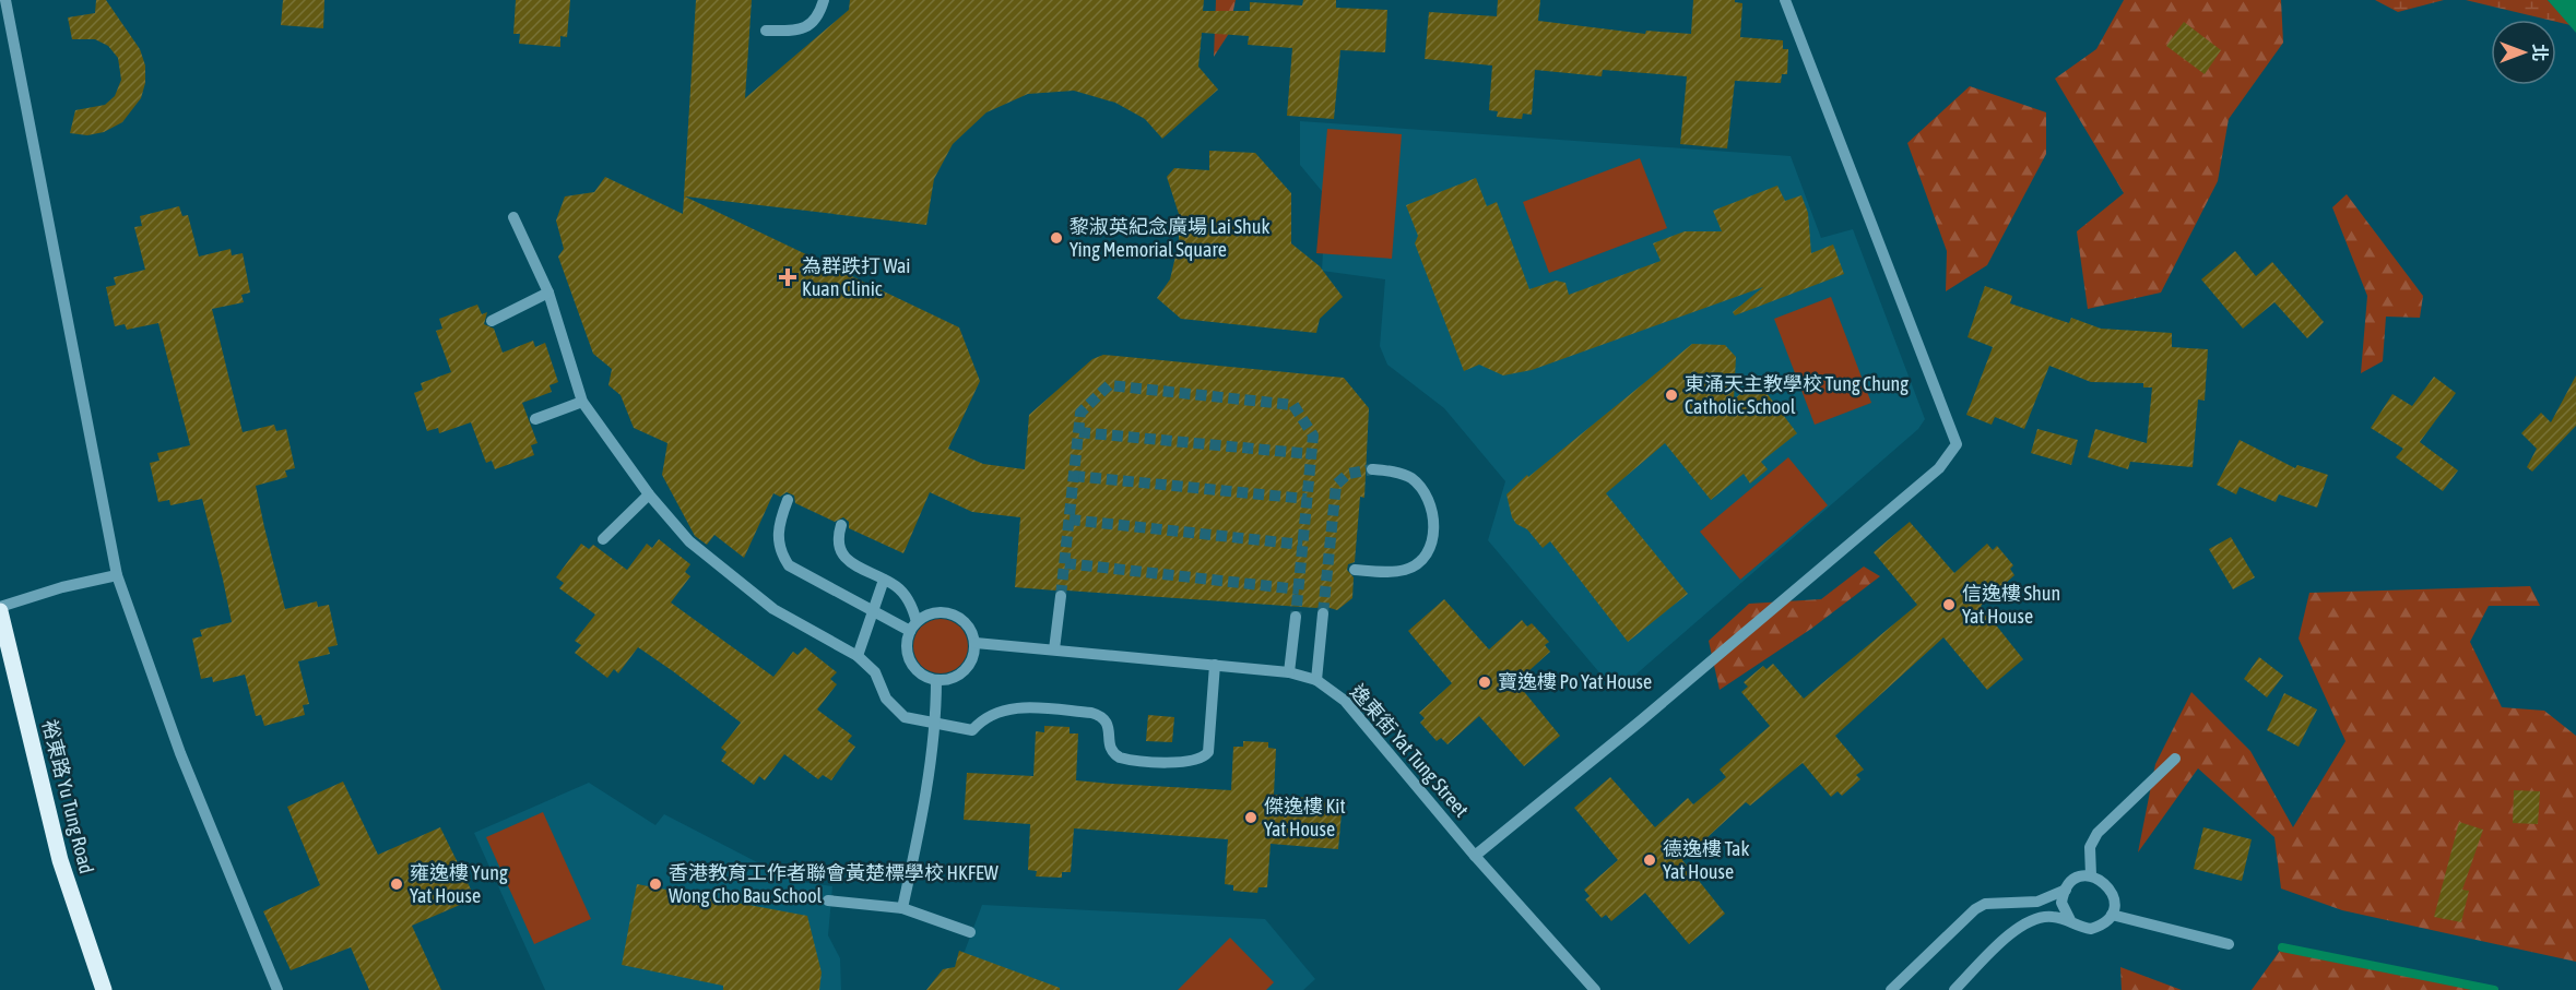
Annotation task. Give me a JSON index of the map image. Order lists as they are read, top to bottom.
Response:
{
  "streets": {
    "main road": ["裕東路 Yu Tung Road"],
    "street": ["逸東街 Yat Tung Street"]
  },
  "places": {
    "other": [
      "黎淑英紀念廣場 Lai Shuk Ying Memorial Square",
      "東涌天主教學校 Tung Chung Catholic School",
      "信逸樓 Shun Yat House",
      "寶逸樓 Po Yat House",
      "傑逸樓 Kit Yat House",
      "德逸樓 Tak Yat House",
      "雍逸樓 Yung Yat House",
      "香港教育工作者聯會黃楚標學校 HKFEW Wong Cho Bau School"
    ],
    "health": ["為群跌打 Wai Kuan Clinic"]
  },
  "north": "right"
}
